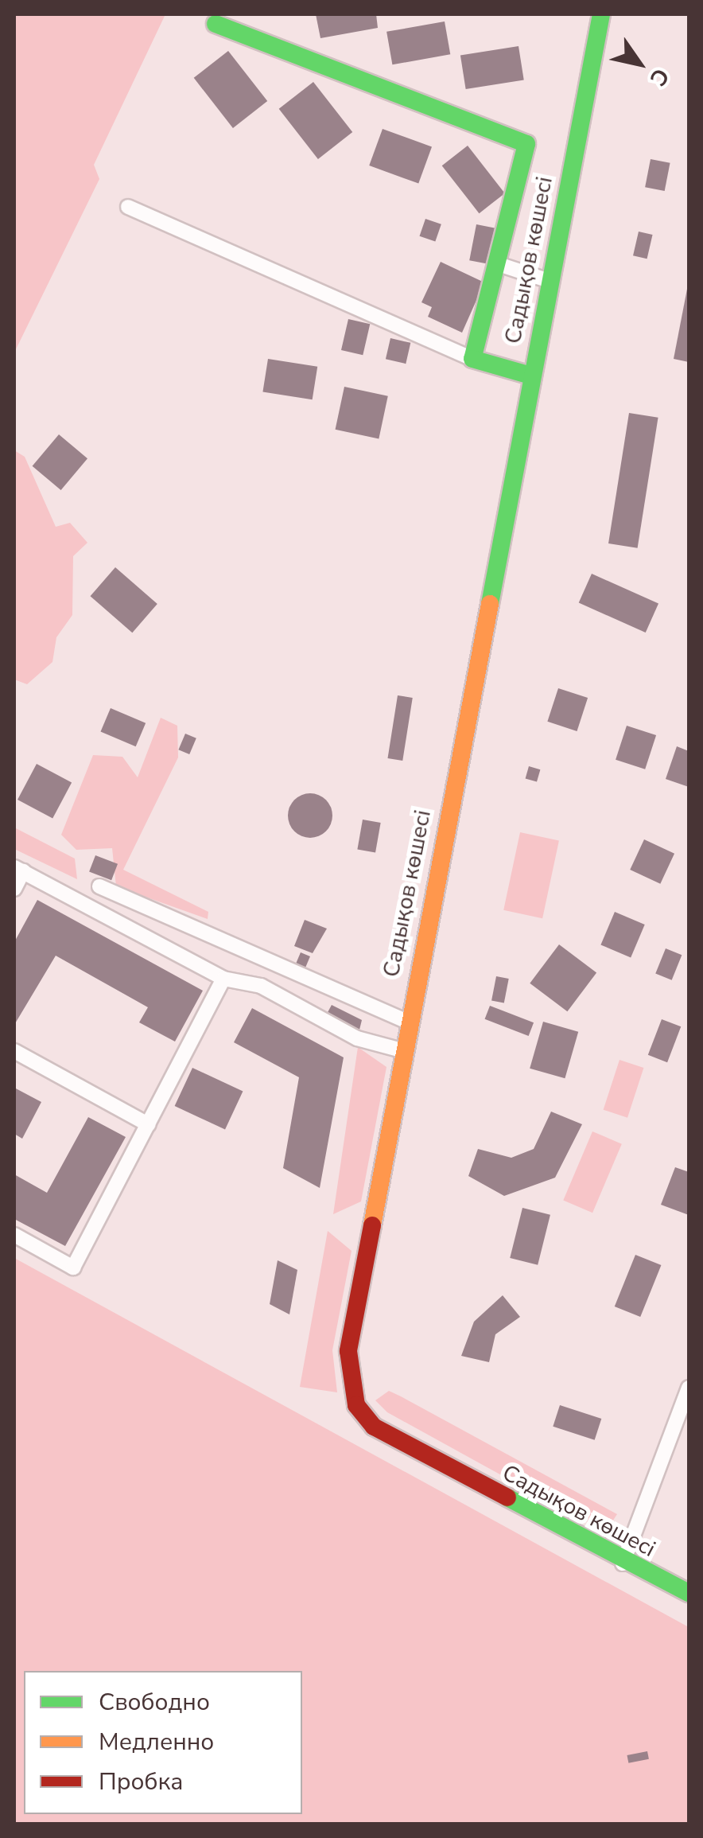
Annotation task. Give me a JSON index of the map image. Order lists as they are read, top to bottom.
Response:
{
  "streets": {
    "street": ["Садықов көшесі"]
  },
  "legend": ["Свободно", "Медленно", "Пробка"],
  "north": "bottom right"
}
